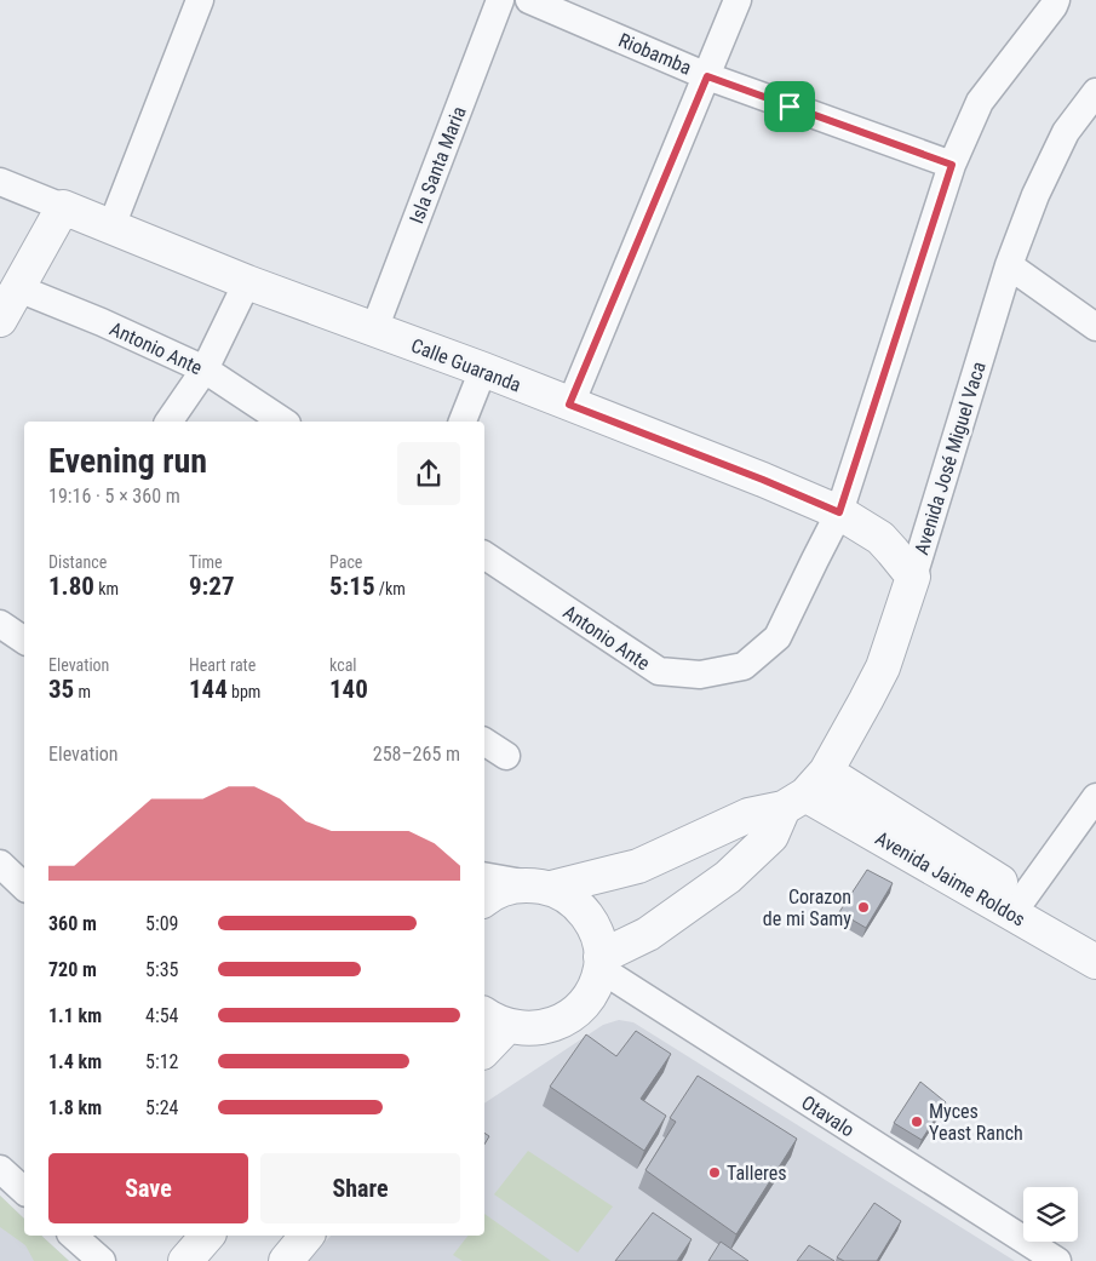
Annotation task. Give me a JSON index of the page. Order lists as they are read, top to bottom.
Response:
{
  "streets": {
    "street": [
      "Riobamba",
      "Isla Santa Maria",
      "Antonio Ante",
      "Calle Guaranda",
      "Avenida José Miguel Vaca",
      "Avenida Jaime Roldos",
      "Otavalo"
    ]
  },
  "crossings": [
    ["Riobamba", "Antonio Ante"],
    ["Isla Santa Maria", "Calle Guaranda"],
    ["Antonio Ante", "Calle Guaranda"],
    ["Calle Guaranda", "Avenida José Miguel Vaca"],
    ["Avenida José Miguel Vaca", "Avenida Jaime Roldos"],
    ["Avenida José Miguel Vaca", "Otavalo"]
  ],
  "places": ["Corazon de mi Samy", "Myces Yeast Ranch", "Talleres"],
  "page": {
    "heading": ["Evening run", "19:16 · 5 × 360 m"],
    "stats": [
      ["Distance", "1.80 km"],
      ["Time", "9:27"],
      ["Pace", "5:15 /km"],
      ["Elevation", "35 m"],
      ["Heart rate", "144 bpm"],
      ["kcal", "140"]
    ],
    "chart": ["Elevation", "258–265 m"],
    "list": [
      {
        "name": "360 m",
        "note": "5:09"
      },
      {
        "name": "720 m",
        "note": "5:35"
      },
      {
        "name": "1.1 km",
        "note": "4:54"
      },
      {
        "name": "1.4 km",
        "note": "5:12"
      },
      {
        "name": "1.8 km",
        "note": "5:24"
      }
    ],
    "buttons": ["Save", "Share"]
  }
}
